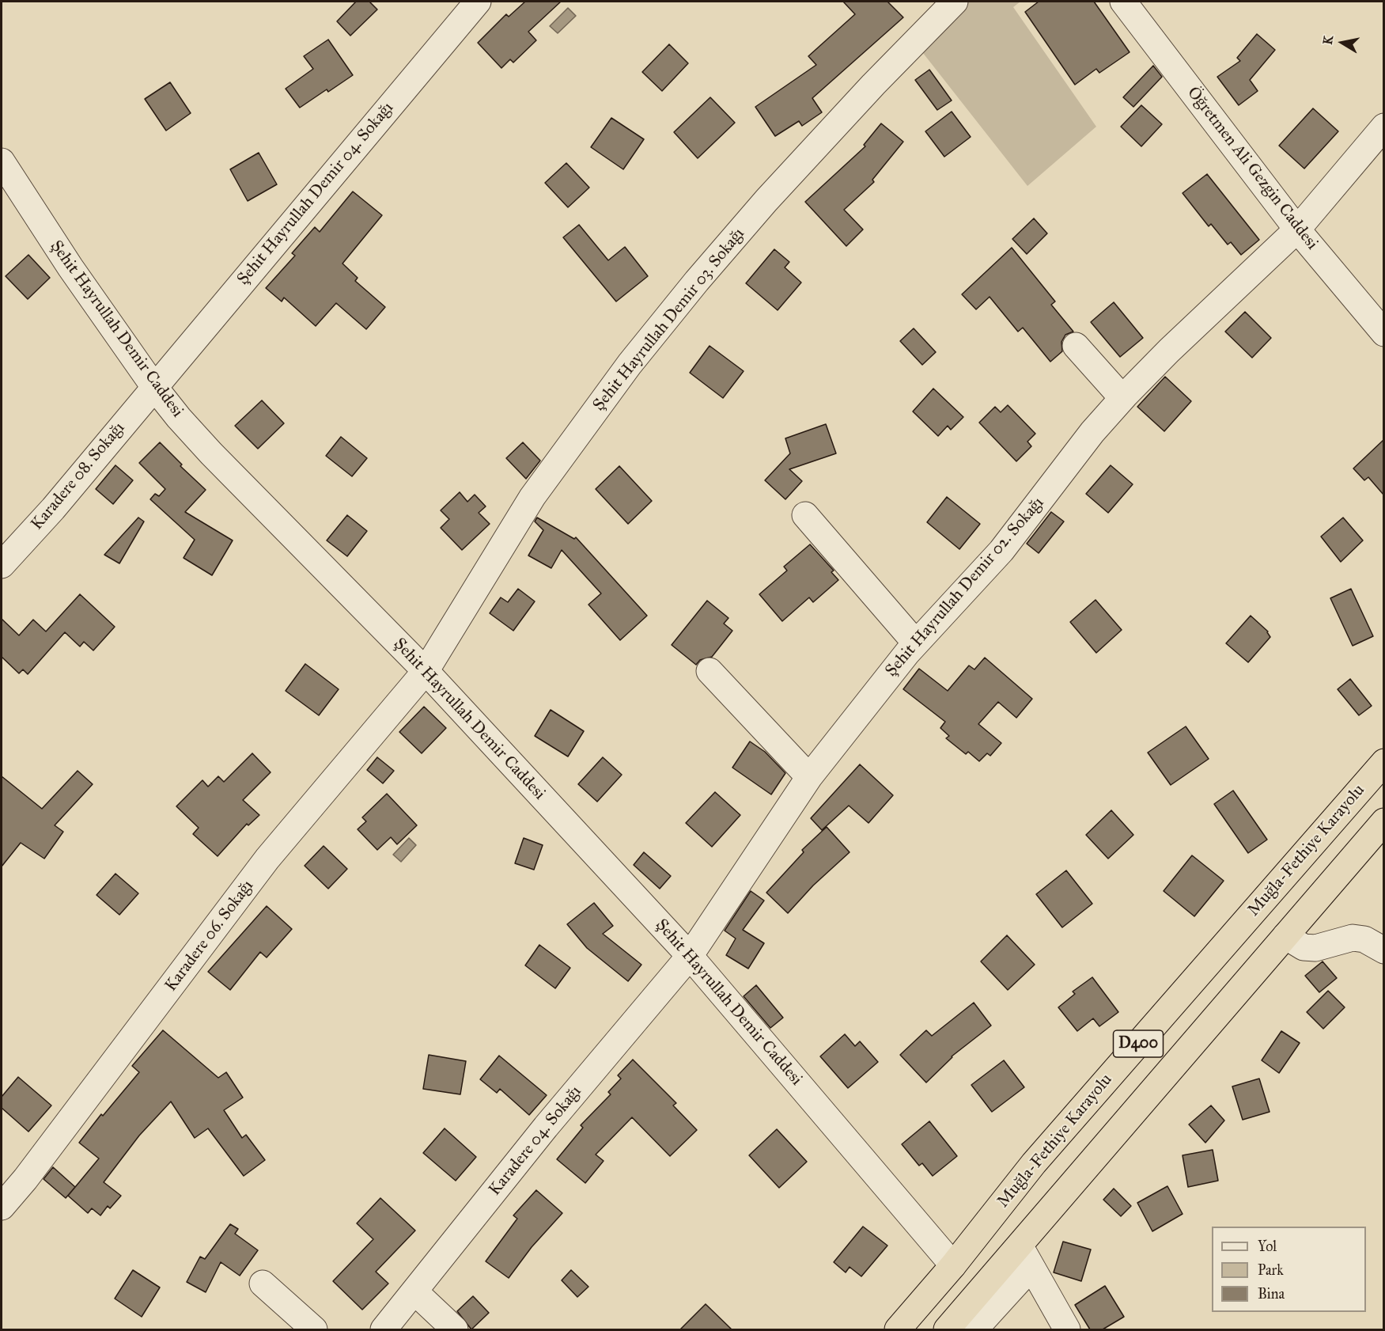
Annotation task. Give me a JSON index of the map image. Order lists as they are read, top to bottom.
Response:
{
  "streets": {
    "highway": ["Muğla-Fethiye Karayolu", "D400"],
    "street": [
      "Öğretmen Ali Gezgin Caddesi",
      "Şehit Hayrullah Demir 04. Sokağı",
      "Şehit Hayrullah Demir 03. Sokağı",
      "Şehit Hayrullah Demir Caddesi",
      "Karadere 08. Sokağı",
      "Şehit Hayrullah Demir 02. Sokağı",
      "Karadere 06. Sokağı",
      "Karadere 04. Sokağı"
    ]
  },
  "crossings": [
    ["Öğretmen Ali Gezgin Caddesi", "Şehit Hayrullah Demir 02. Sokağı"],
    ["Şehit Hayrullah Demir 04. Sokağı", "Şehit Hayrullah Demir Caddesi"],
    ["Şehit Hayrullah Demir 04. Sokağı", "Karadere 08. Sokağı"],
    ["Şehit Hayrullah Demir 03. Sokağı", "Şehit Hayrullah Demir Caddesi"],
    ["Şehit Hayrullah Demir 03. Sokağı", "Karadere 06. Sokağı"],
    ["Şehit Hayrullah Demir Caddesi", "Karadere 08. Sokağı"],
    ["Şehit Hayrullah Demir Caddesi", "Şehit Hayrullah Demir 02. Sokağı"],
    ["Şehit Hayrullah Demir Caddesi", "Muğla-Fethiye Karayolu"],
    ["Şehit Hayrullah Demir Caddesi", "Karadere 06. Sokağı"],
    ["Şehit Hayrullah Demir Caddesi", "Karadere 04. Sokağı"],
    ["Şehit Hayrullah Demir 02. Sokağı", "Karadere 04. Sokağı"]
  ],
  "legend": ["Yol", "Park", "Bina"],
  "north": "left"
}
